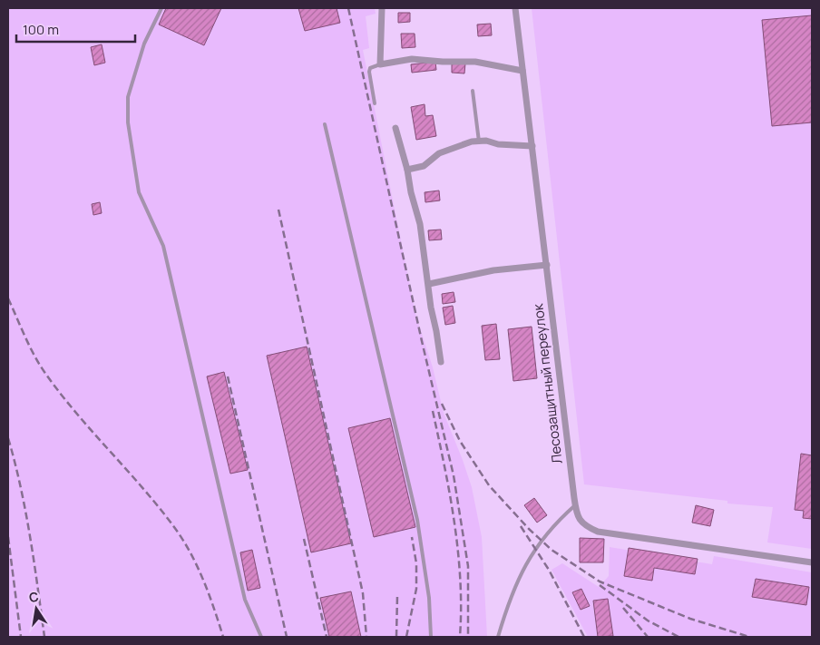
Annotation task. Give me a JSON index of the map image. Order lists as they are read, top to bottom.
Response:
{
  "streets": {
    "street": ["Лесозащитный переулок"]
  },
  "scale_bar": "100 m",
  "north": "top"
}
